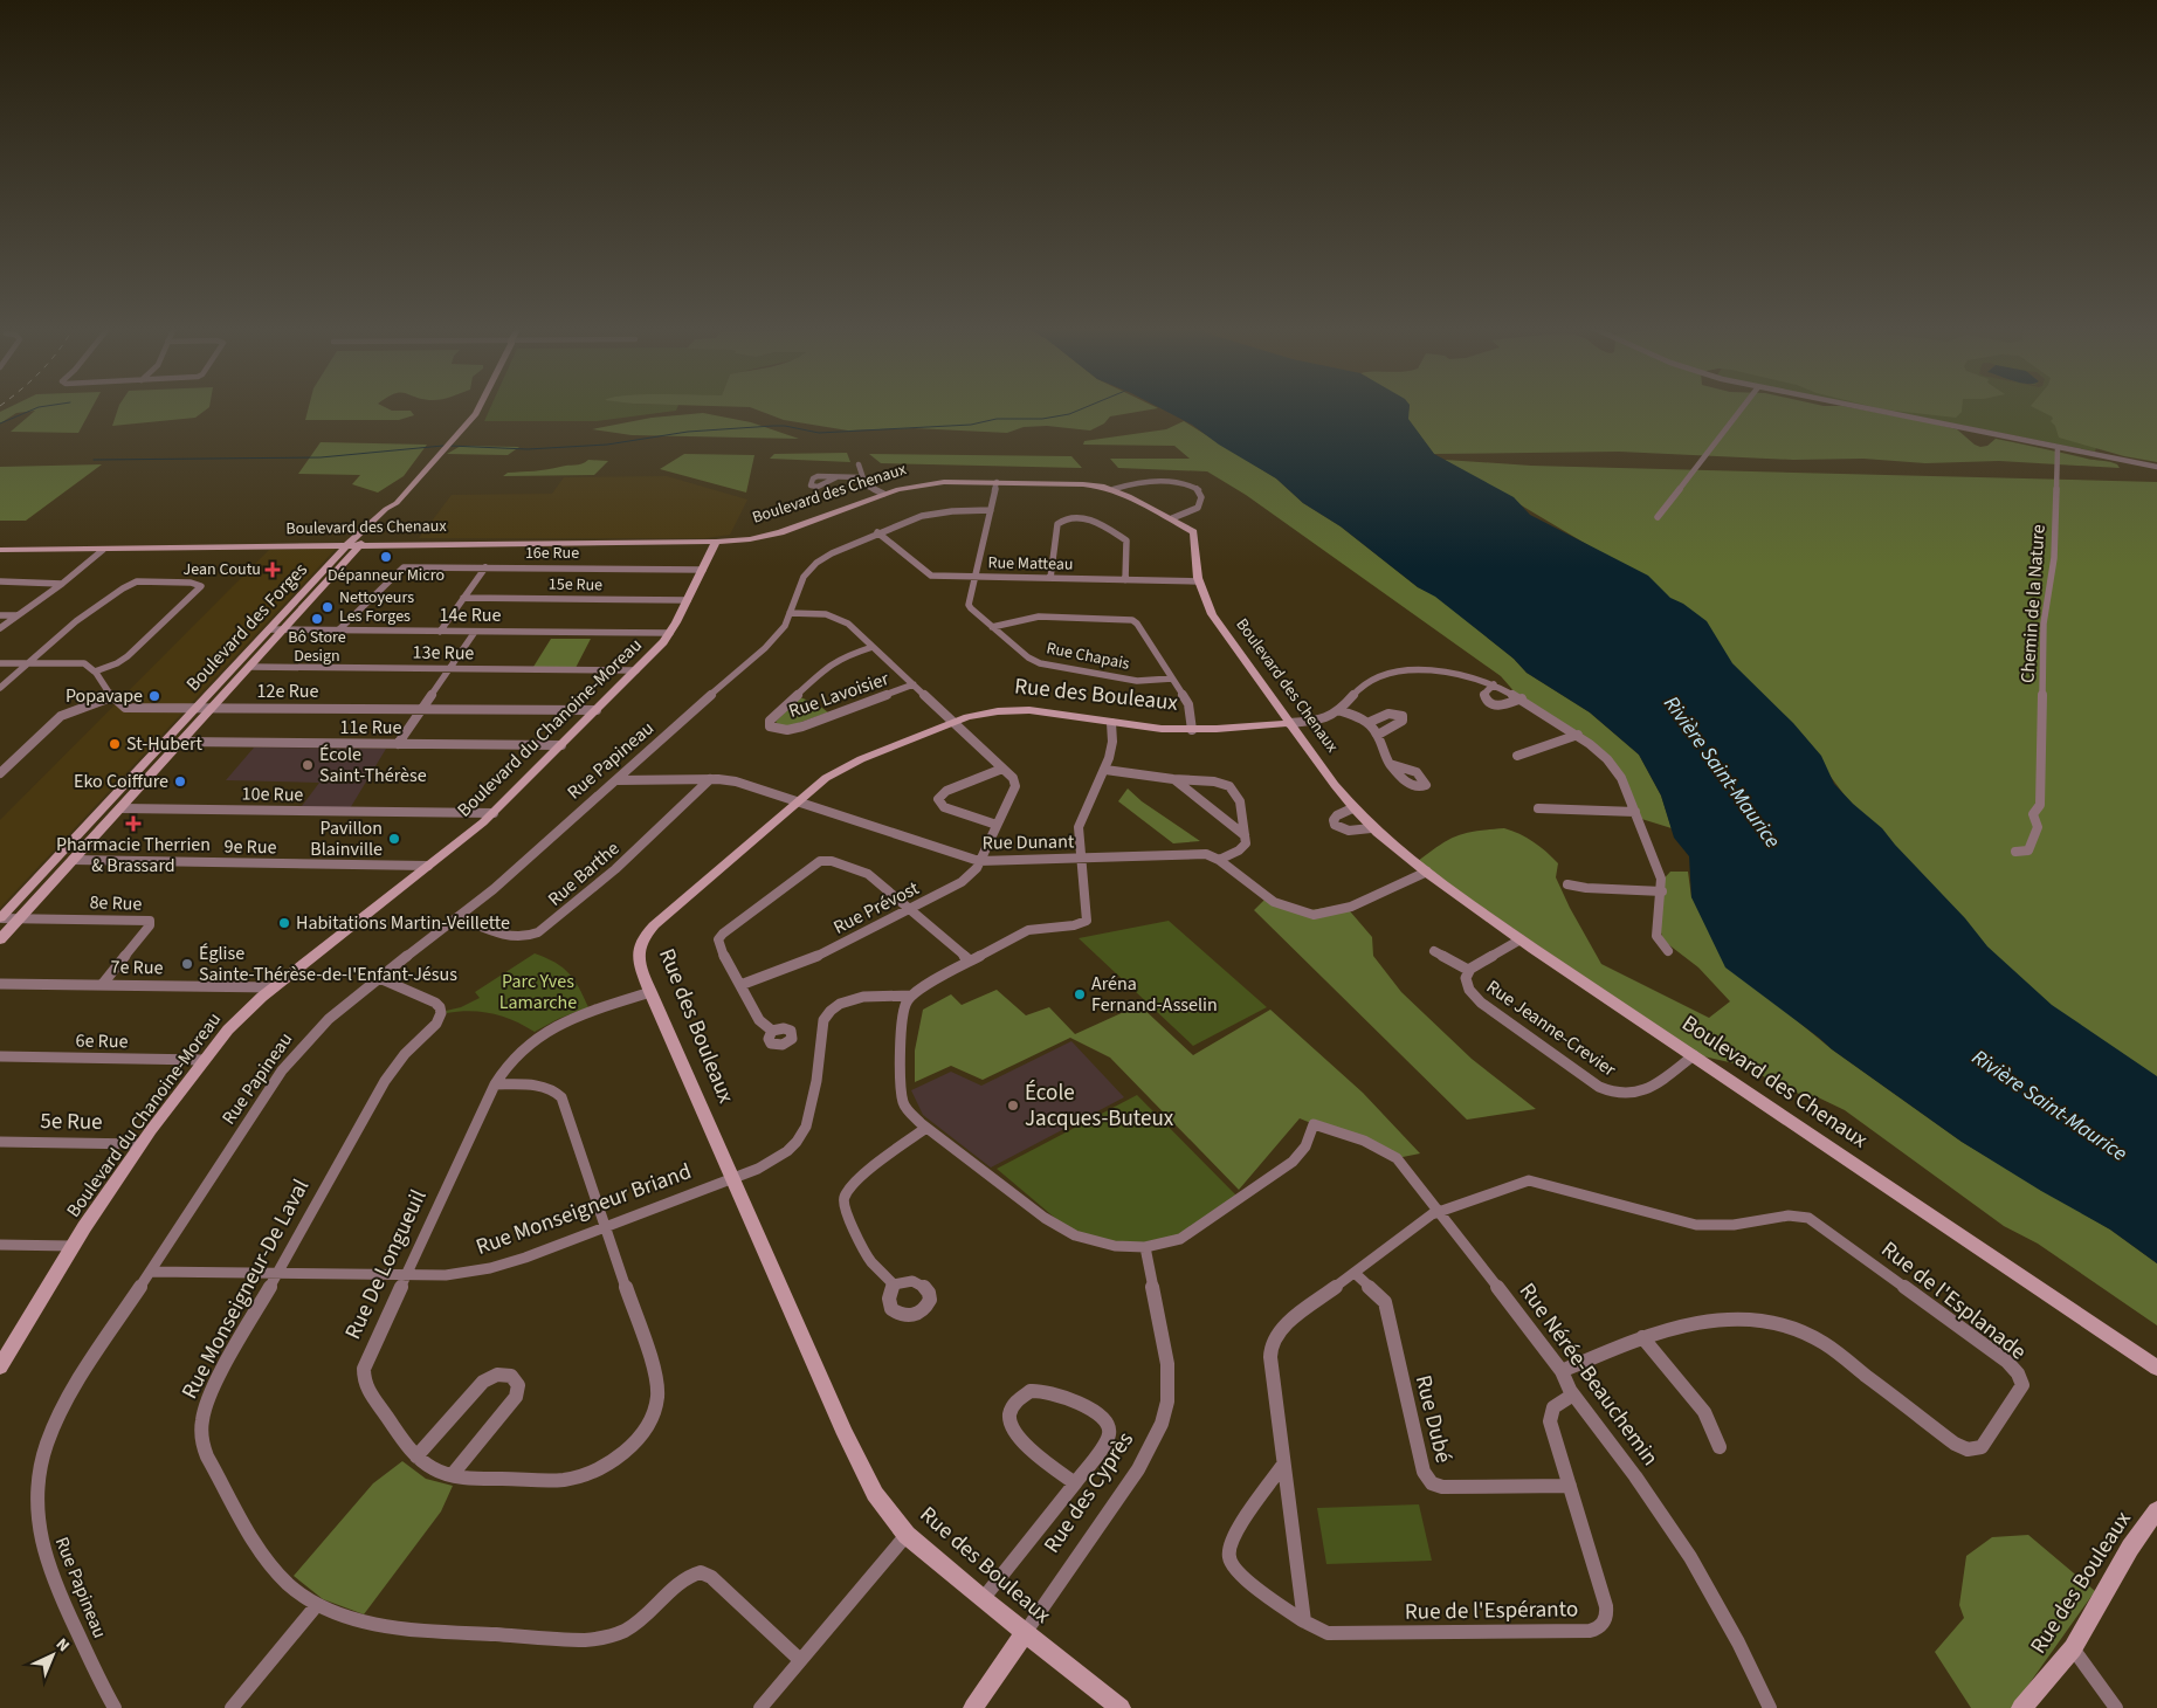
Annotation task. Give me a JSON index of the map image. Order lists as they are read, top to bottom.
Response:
{
  "streets": {
    "street": [
      "Boulevard des Chenaux",
      "16e Rue",
      "Rue Matteau",
      "15e Rue",
      "Chemin de la Nature",
      "14e Rue",
      "Boulevard des Forges",
      "13e Rue",
      "Rue Chapais",
      "12e Rue",
      "Rue Lavoisier",
      "Rue des Bouleaux",
      "11e Rue",
      "Boulevard du Chanoine-Moreau",
      "Rue Papineau",
      "10e Rue",
      "Rue Dunant",
      "9e Rue",
      "Rue Barthe",
      "8e Rue",
      "Rue Prévost",
      "7e Rue",
      "Rue Jeanne-Crevier",
      "6e Rue",
      "5e Rue",
      "Rue Monseigneur Briand",
      "Rue De Longueuil",
      "Rue Monseigneur-De Laval",
      "Rue de l'Esplanade",
      "Rue Nérée-Beauchemin",
      "Rue Dubé",
      "Rue des Cyprès",
      "Rue de l'Espéranto"
    ]
  },
  "crossings": [
    ["Boulevard des Chenaux", "Rue Matteau"],
    ["Boulevard des Chenaux", "Boulevard des Forges"],
    ["Boulevard des Chenaux", "Rue Chapais"],
    ["Boulevard des Chenaux", "Rue des Bouleaux"],
    ["Boulevard des Chenaux", "Boulevard du Chanoine-Moreau"],
    ["Boulevard des Chenaux", "Rue Dunant"],
    ["Boulevard des Chenaux", "Rue Jeanne-Crevier"],
    ["16e Rue", "14e Rue"],
    ["16e Rue", "Boulevard du Chanoine-Moreau"],
    ["Rue Matteau", "Rue Chapais"],
    ["Rue Matteau", "Rue Papineau"],
    ["15e Rue", "Boulevard du Chanoine-Moreau"],
    ["14e Rue", "Boulevard des Forges"],
    ["14e Rue", "Boulevard du Chanoine-Moreau"],
    ["Boulevard des Forges", "13e Rue"],
    ["Boulevard des Forges", "12e Rue"],
    ["Boulevard des Forges", "11e Rue"],
    ["Boulevard des Forges", "10e Rue"],
    ["Boulevard des Forges", "9e Rue"],
    ["Boulevard des Forges", "8e Rue"],
    ["13e Rue", "Boulevard du Chanoine-Moreau"],
    ["Rue Chapais", "Rue Papineau"],
    ["12e Rue", "Boulevard du Chanoine-Moreau"],
    ["Rue Lavoisier", "Rue Prévost"],
    ["Rue des Bouleaux", "Rue Dunant"],
    ["Rue des Bouleaux", "Rue Prévost"],
    ["Rue des Bouleaux", "Rue Monseigneur Briand"],
    ["Rue des Bouleaux", "Rue De Longueuil"],
    ["Rue des Bouleaux", "Rue des Cyprès"],
    ["11e Rue", "Boulevard du Chanoine-Moreau"],
    ["Boulevard du Chanoine-Moreau", "10e Rue"],
    ["Boulevard du Chanoine-Moreau", "9e Rue"],
    ["Boulevard du Chanoine-Moreau", "7e Rue"],
    ["Boulevard du Chanoine-Moreau", "6e Rue"],
    ["Boulevard du Chanoine-Moreau", "5e Rue"],
    ["Rue Papineau", "Rue Dunant"],
    ["Rue Papineau", "Rue Barthe"],
    ["Rue Papineau", "Rue Prévost"],
    ["Rue Papineau", "Rue Monseigneur Briand"],
    ["Rue Papineau", "Rue Monseigneur-De Laval"],
    ["Rue Dunant", "Rue Barthe"],
    ["Rue Dunant", "Rue Prévost"],
    ["8e Rue", "7e Rue"],
    ["Rue Monseigneur Briand", "Rue De Longueuil"],
    ["Rue Monseigneur Briand", "Rue Monseigneur-De Laval"],
    ["Rue de l'Esplanade", "Rue Nérée-Beauchemin"],
    ["Rue Nérée-Beauchemin", "Rue des Cyprès"],
    ["Rue Nérée-Beauchemin", "Rue de l'Espéranto"],
    ["Rue Dubé", "Rue de l'Espéranto"]
  ],
  "water": ["Rivière Saint-Maurice"],
  "parks": ["Parc Yves Lamarche"],
  "places": {
    "other": [
      "Dépanneur Micro",
      "Nettoyeurs Les Forges",
      "Bô Store Design",
      "Popavape",
      "St-Hubert",
      "École Saint-Thérèse",
      "Eko Coiffure",
      "Pavillon Blainville",
      "Habitations Martin-Veillette",
      "Église Sainte-Thérèse-de-l'Enfant-Jésus",
      "Aréna Fernand-Asselin",
      "École Jacques-Buteux"
    ],
    "health": ["Jean Coutu", "Pharmacie Therrien & Brassard"]
  },
  "north": "top right"
}
